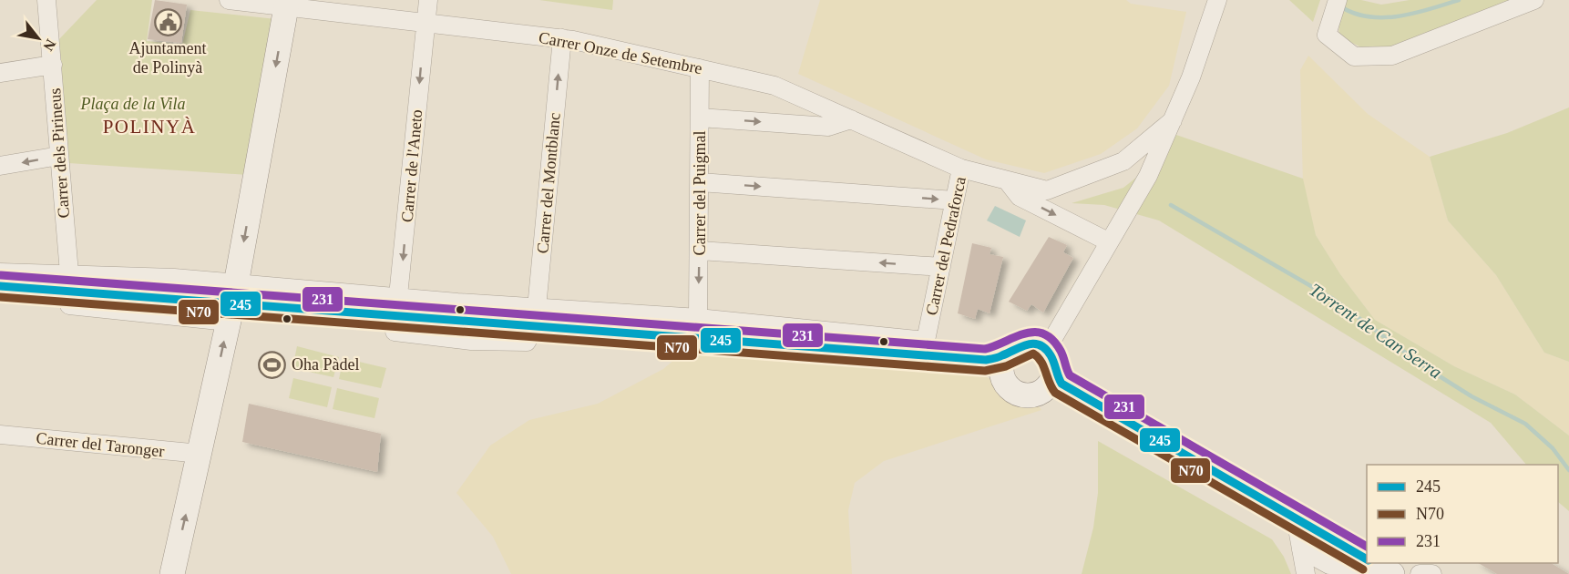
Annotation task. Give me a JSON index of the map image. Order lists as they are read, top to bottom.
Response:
{
  "streets": {
    "street": [
      "Carrer Onze de Setembre",
      "Carrer dels Pirineus",
      "Carrer de l'Aneto",
      "Carrer del Montblanc",
      "Carrer del Puigmal",
      "Carrer del Pedraforca",
      "Carrer del Taronger"
    ]
  },
  "crossings": [
    ["Carrer Onze de Setembre", "Carrer de l'Aneto"],
    ["Carrer Onze de Setembre", "Carrer del Montblanc"],
    ["Carrer Onze de Setembre", "Carrer del Puigmal"],
    ["Carrer Onze de Setembre", "Carrer del Pedraforca"]
  ],
  "one_way": ["Carrer del Montblanc"],
  "districts": ["POLINYÀ"],
  "water": ["Torrent de Can Serra"],
  "parks": ["Plaça de la Vila"],
  "places": {
    "public building": ["Ajuntament de Polinyà"],
    "sports": ["Oha Pàdel"]
  },
  "lines": ["transit line 231", "transit line 245", "transit line N70"],
  "legend": ["245", "N70", "231"],
  "north": "bottom right"
}
